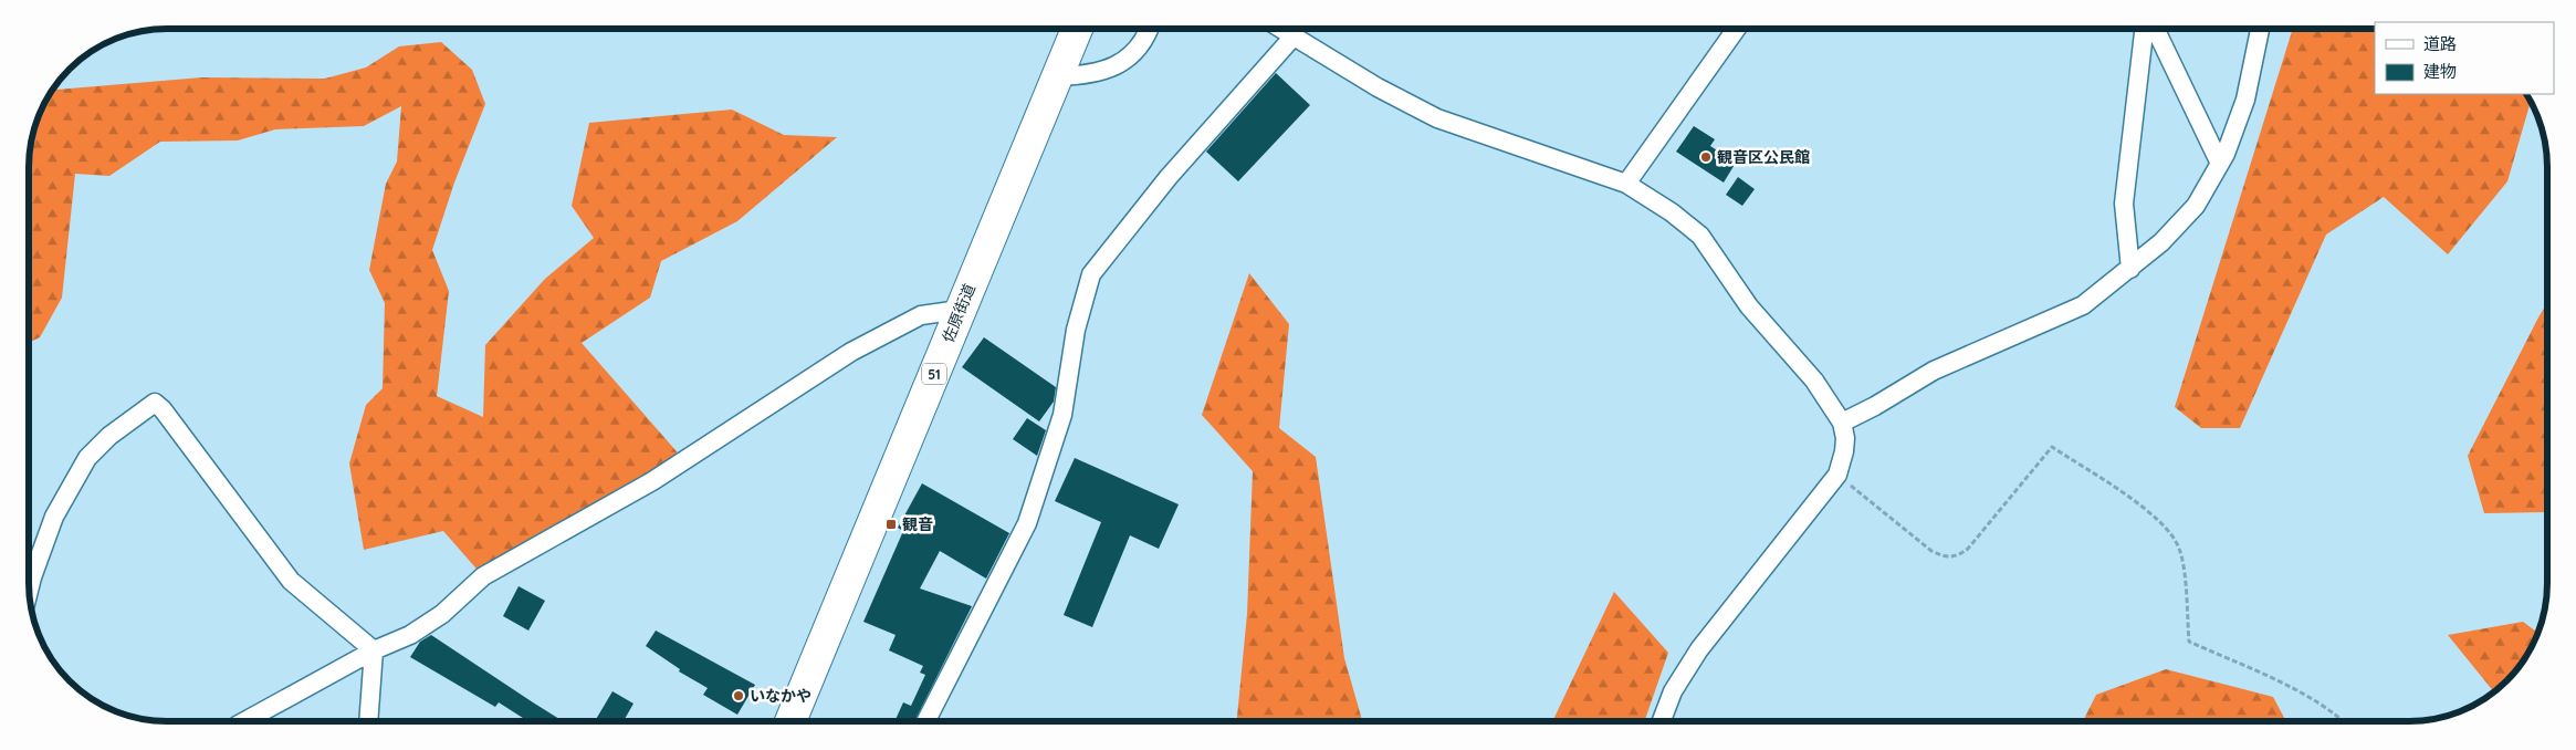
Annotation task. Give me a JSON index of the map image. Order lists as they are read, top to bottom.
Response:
{
  "streets": {
    "highway": ["佐原街道", "51"]
  },
  "places": {
    "other": ["観音区公民館", "いなかや"],
    "transit": ["観音"]
  },
  "legend": ["道路", "建物"]
}
